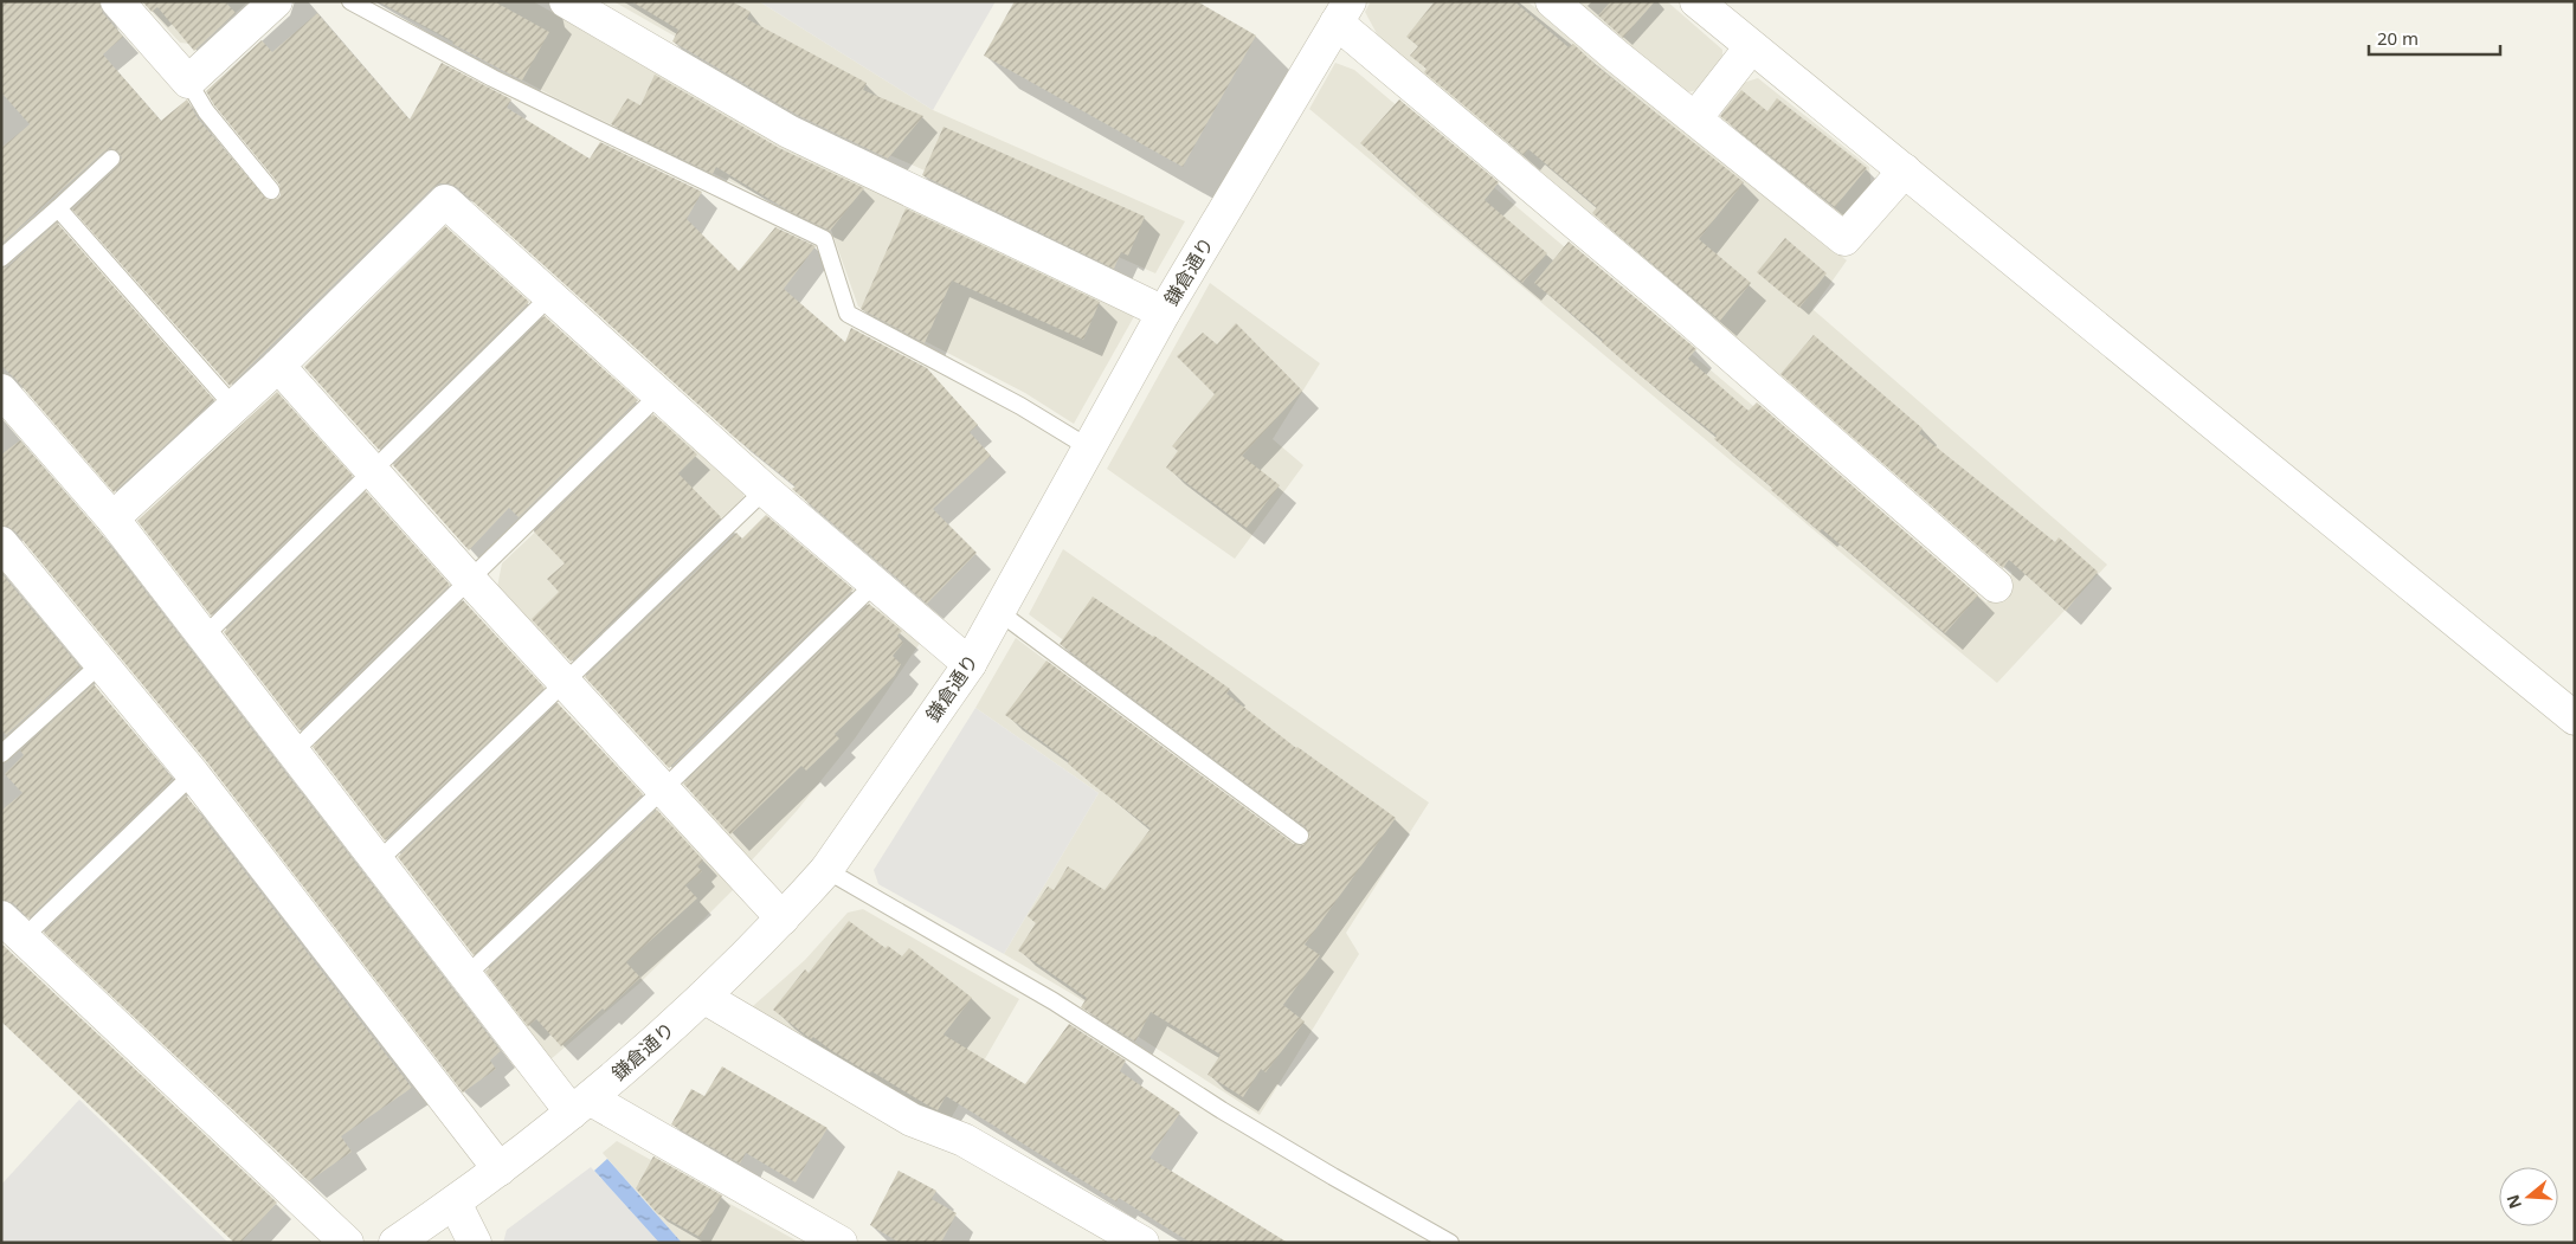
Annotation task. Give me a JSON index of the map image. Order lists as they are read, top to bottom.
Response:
{
  "streets": {
    "street": ["鎌倉通り"]
  },
  "scale_bar": "20 m",
  "north": "left"
}
